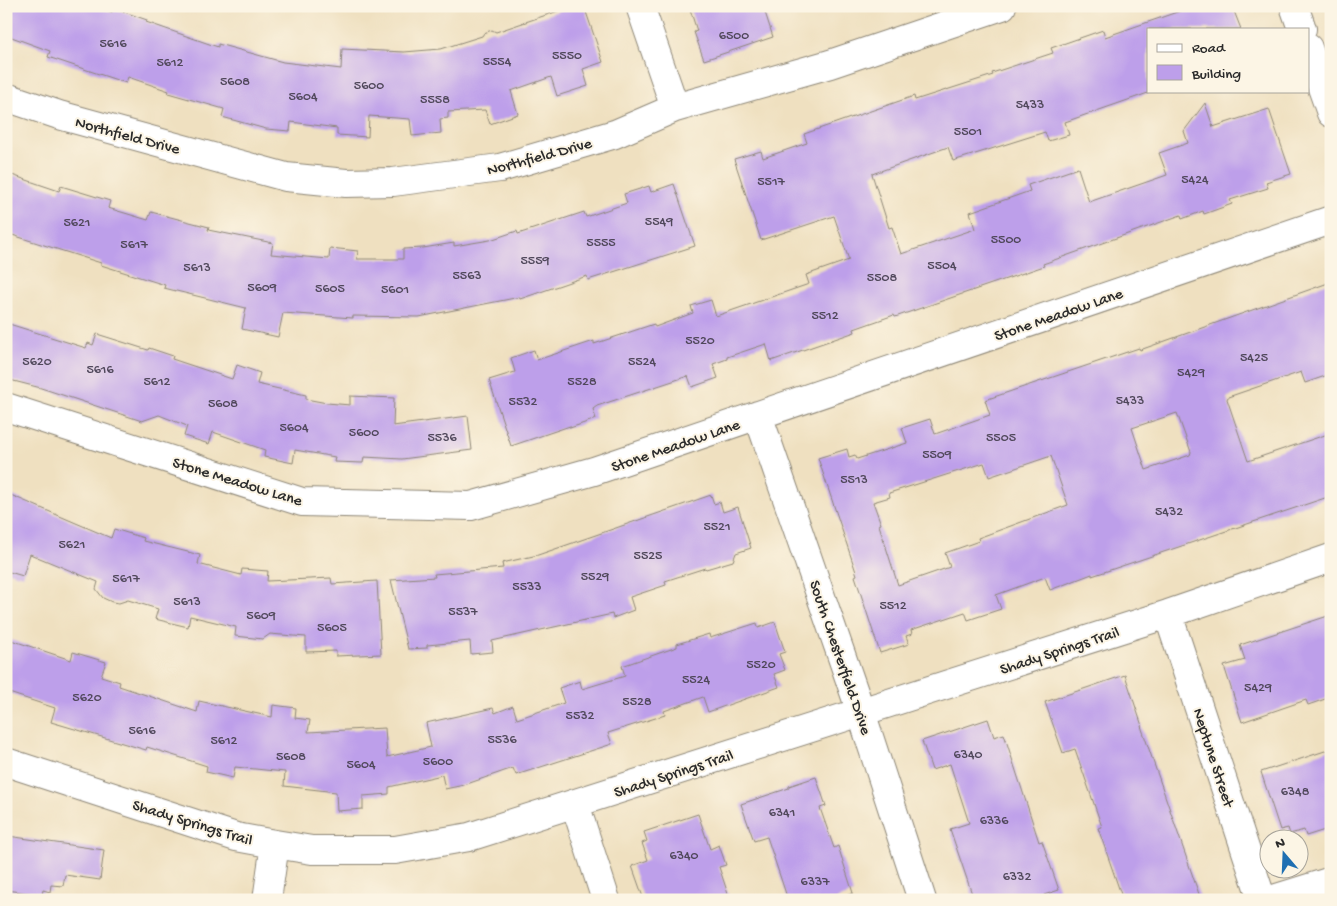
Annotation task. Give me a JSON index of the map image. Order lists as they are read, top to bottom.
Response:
{
  "streets": {
    "street": [
      "Northfield Drive",
      "Stone Meadow Lane",
      "Shady Springs Trail",
      "South Chesterfield Drive",
      "Neptune Street"
    ]
  },
  "crossings": [
    ["Stone Meadow Lane", "South Chesterfield Drive"],
    ["Shady Springs Trail", "South Chesterfield Drive"],
    ["Shady Springs Trail", "Neptune Street"]
  ],
  "house_numbers": [
    "6500",
    "5616",
    "5550",
    "5554",
    "5612",
    "5608",
    "5600",
    "5604",
    "5558",
    "5433",
    "5501",
    "5424",
    "5517",
    "5549",
    "5621",
    "5500",
    "5555",
    "5617",
    "5559",
    "5504",
    "5613",
    "5563",
    "5508",
    "5609",
    "5605",
    "5601",
    "5512",
    "5520",
    "5425",
    "5620",
    "5524",
    "5616",
    "5429",
    "5612",
    "5528",
    "5433",
    "5532",
    "5608",
    "5604",
    "5600",
    "5536",
    "5505",
    "5509",
    "5513",
    "5432",
    "5521",
    "5621",
    "5525",
    "5529",
    "5617",
    "5533",
    "5613",
    "5512",
    "5537",
    "5609",
    "5605",
    "5520",
    "5524",
    "5429",
    "5620",
    "5528",
    "5532",
    "5616",
    "5536",
    "5612",
    "6340",
    "5608",
    "5600",
    "5604",
    "6348",
    "6341",
    "6336",
    "6340",
    "6332",
    "6337"
  ],
  "legend": ["Road", "Building"],
  "north": "top"
}
